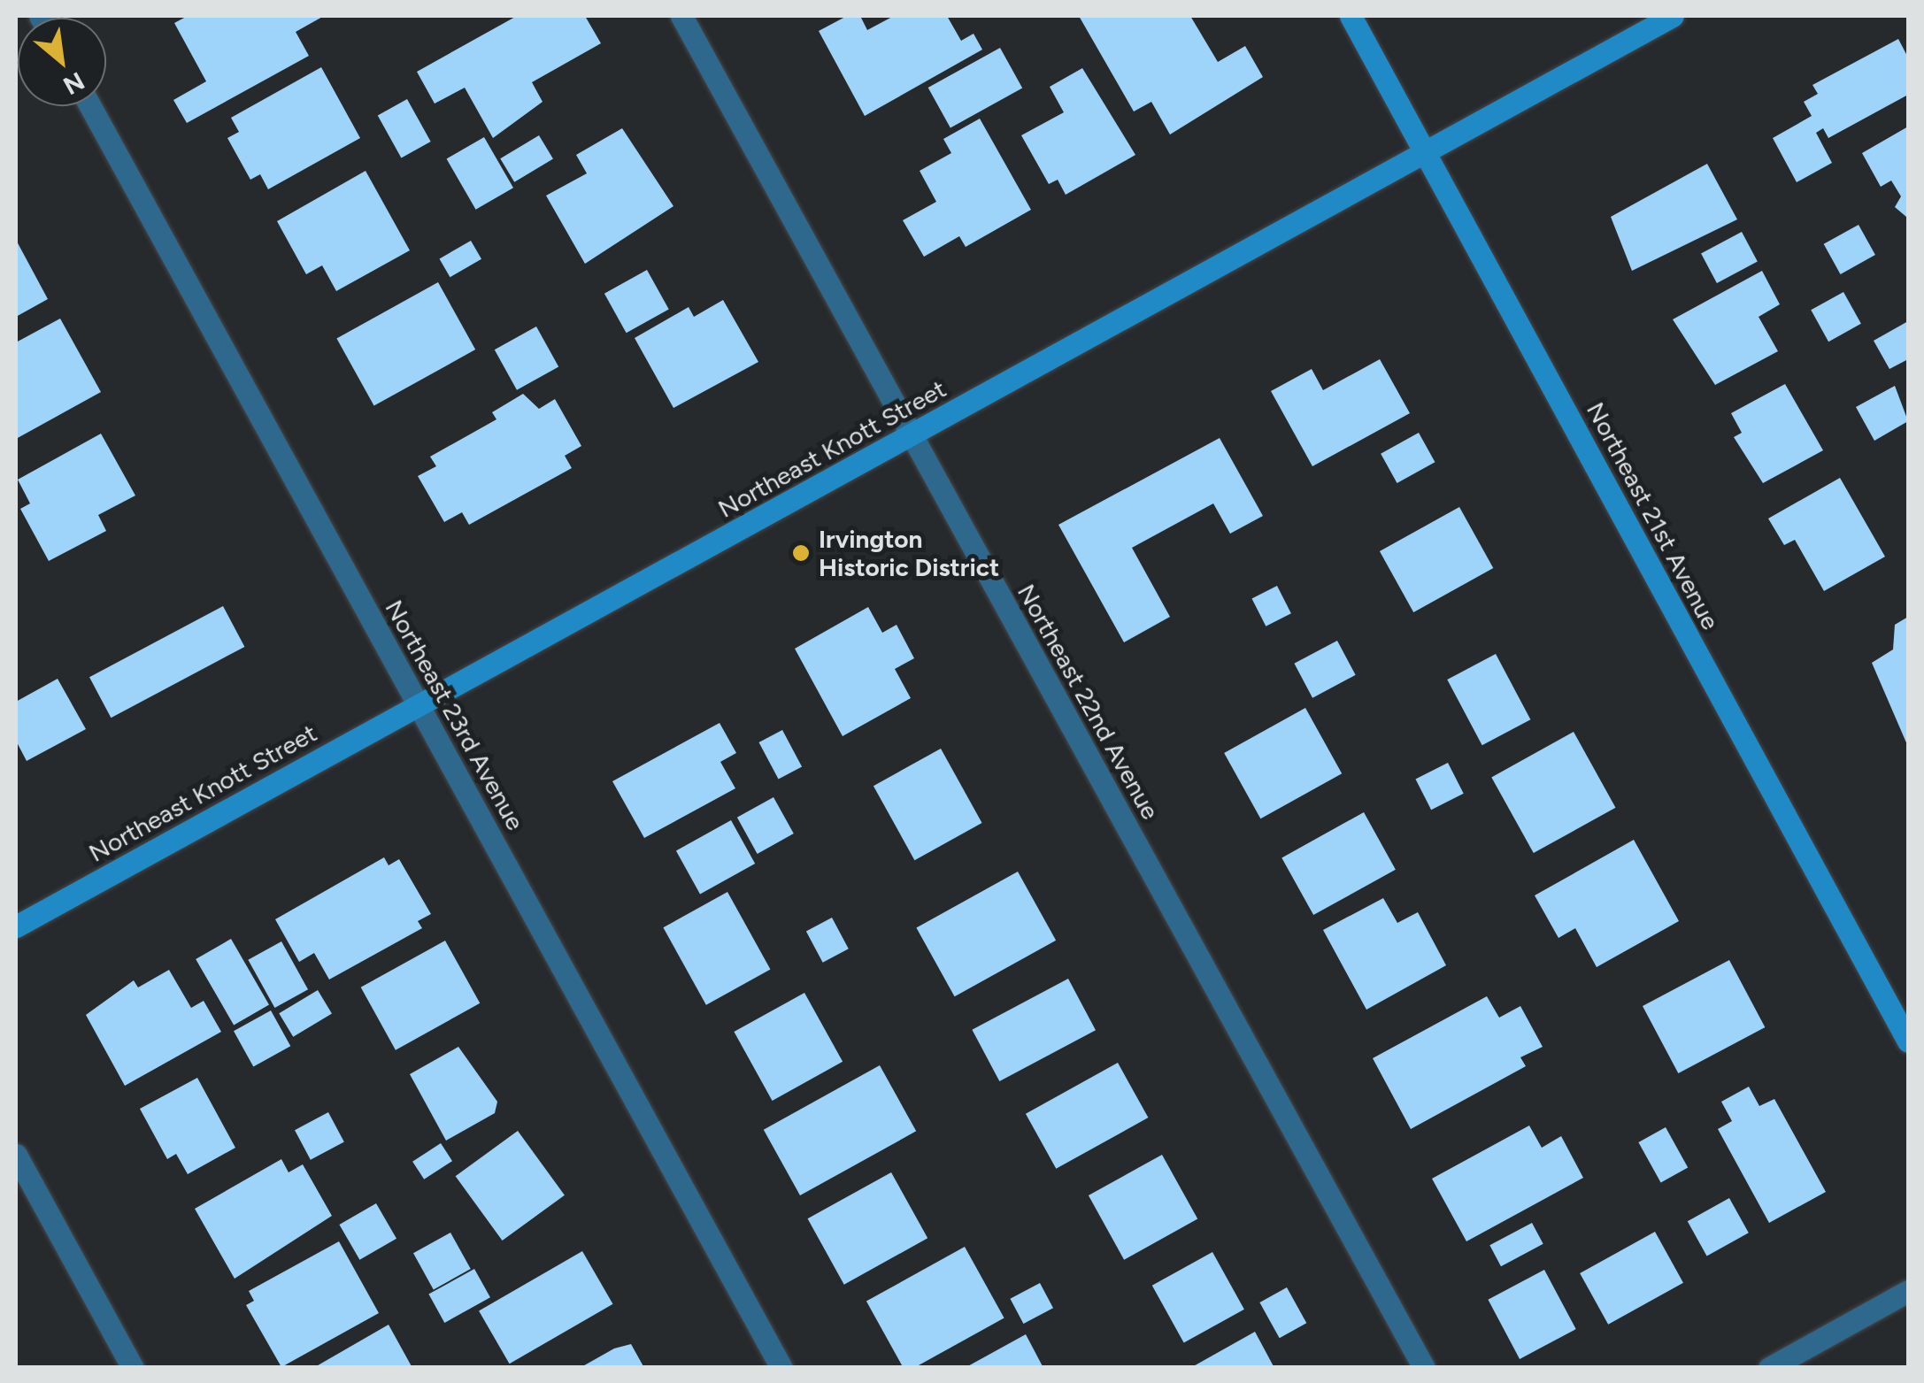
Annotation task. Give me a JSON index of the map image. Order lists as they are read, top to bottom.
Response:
{
  "streets": {
    "street": [
      "Northeast Knott Street",
      "Northeast 21st Avenue",
      "Northeast 22nd Avenue",
      "Northeast 23rd Avenue"
    ]
  },
  "crossings": [
    ["Northeast Knott Street", "Northeast 21st Avenue"],
    ["Northeast Knott Street", "Northeast 22nd Avenue"],
    ["Northeast Knott Street", "Northeast 23rd Avenue"]
  ],
  "places": ["Irvington Historic District"],
  "north": "bottom right"
}
